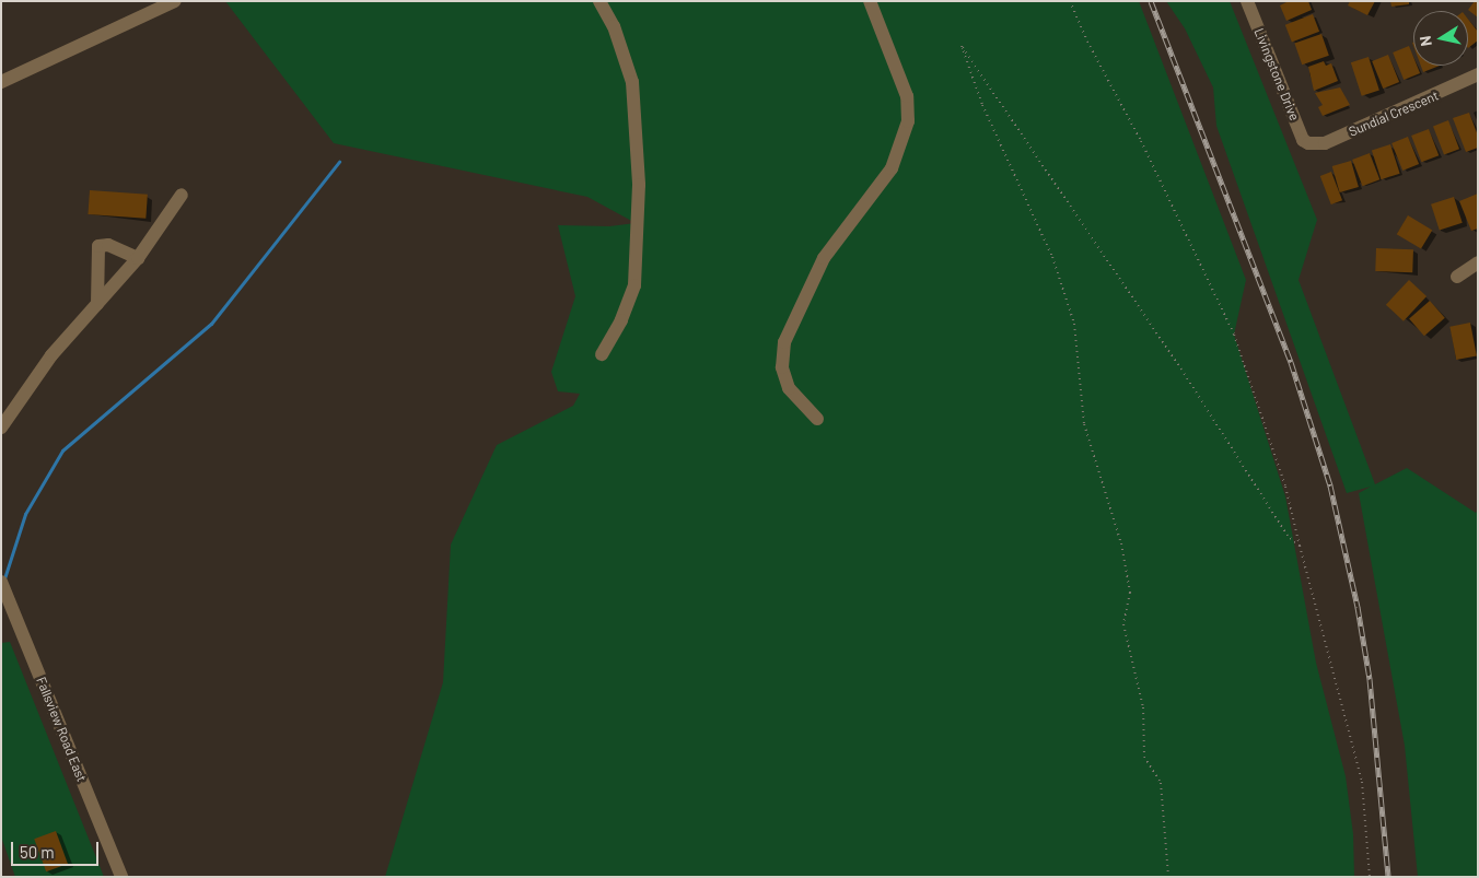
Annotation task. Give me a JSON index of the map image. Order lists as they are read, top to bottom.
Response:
{
  "streets": {
    "street": ["Livingstone Drive", "Sundial Crescent", "Fallsview Road East"]
  },
  "crossings": [
    ["Livingstone Drive", "Sundial Crescent"]
  ],
  "scale_bar": "50 m",
  "north": "left"
}
